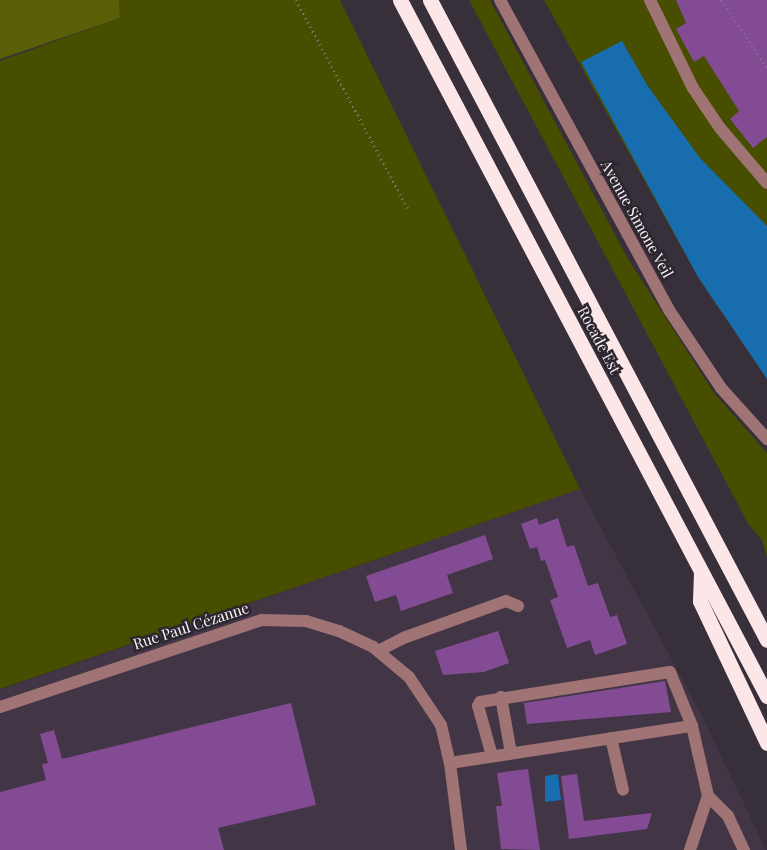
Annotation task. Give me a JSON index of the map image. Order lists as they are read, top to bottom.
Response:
{
  "streets": {
    "highway": ["Rocade Est"],
    "street": ["Avenue Simone Veil", "Rue Paul Cézanne"]
  }
}
